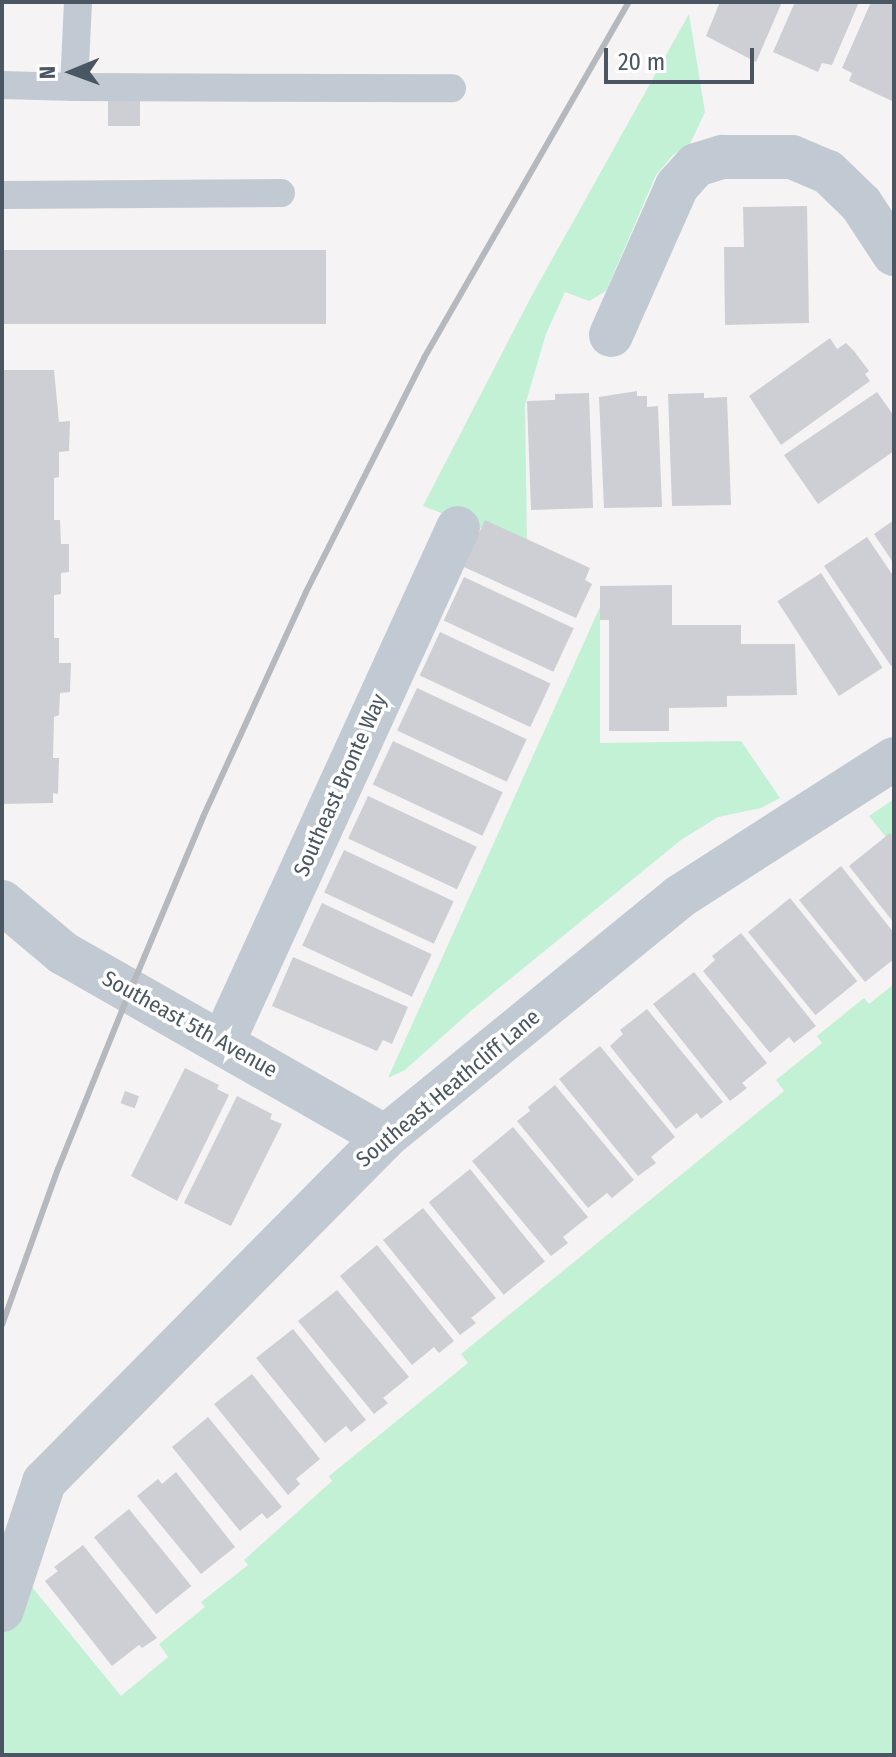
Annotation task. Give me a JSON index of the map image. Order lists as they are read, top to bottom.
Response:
{
  "streets": {
    "street": ["Southeast Bronte Way", "Southeast 5th Avenue", "Southeast Heathcliff Lane"]
  },
  "crossings": [
    ["Southeast Bronte Way", "Southeast 5th Avenue"],
    ["Southeast 5th Avenue", "Southeast Heathcliff Lane"]
  ],
  "scale_bar": "20 m",
  "north": "left"
}
